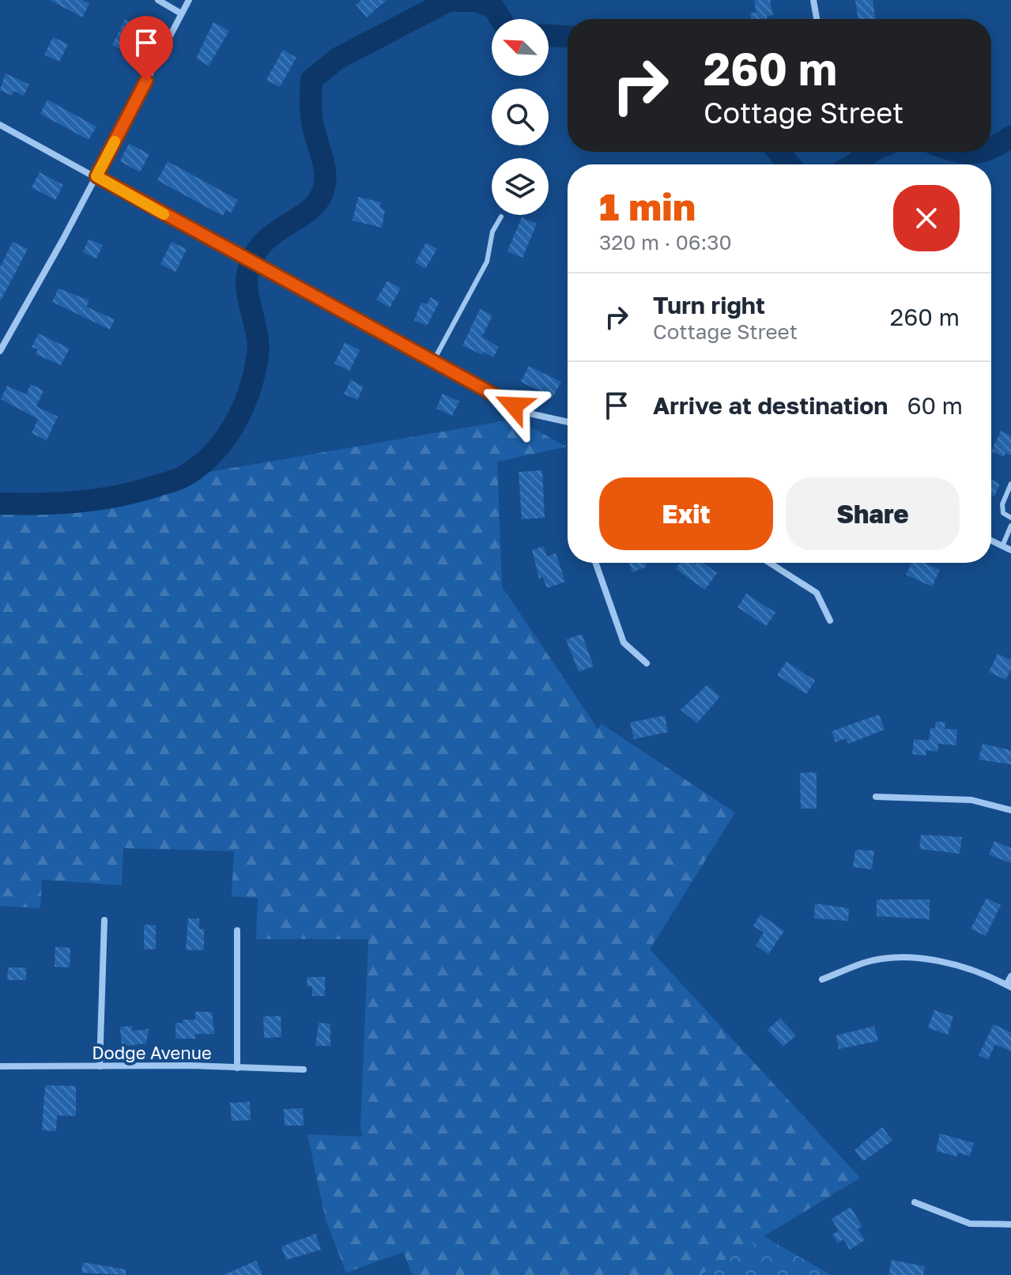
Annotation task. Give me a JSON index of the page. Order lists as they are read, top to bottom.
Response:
{
  "streets": {
    "street": ["Dodge Avenue"]
  },
  "north": "top left",
  "page": {
    "turn": ["260 m", "Cottage Street"],
    "heading": ["1 min", "320 m · 06:30"],
    "list": [
      {
        "name": "Turn right",
        "note": "Cottage Street",
        "value": "260 m"
      },
      {
        "name": "Arrive at destination",
        "value": "60 m"
      }
    ],
    "buttons": ["Exit", "Share"]
  }
}
